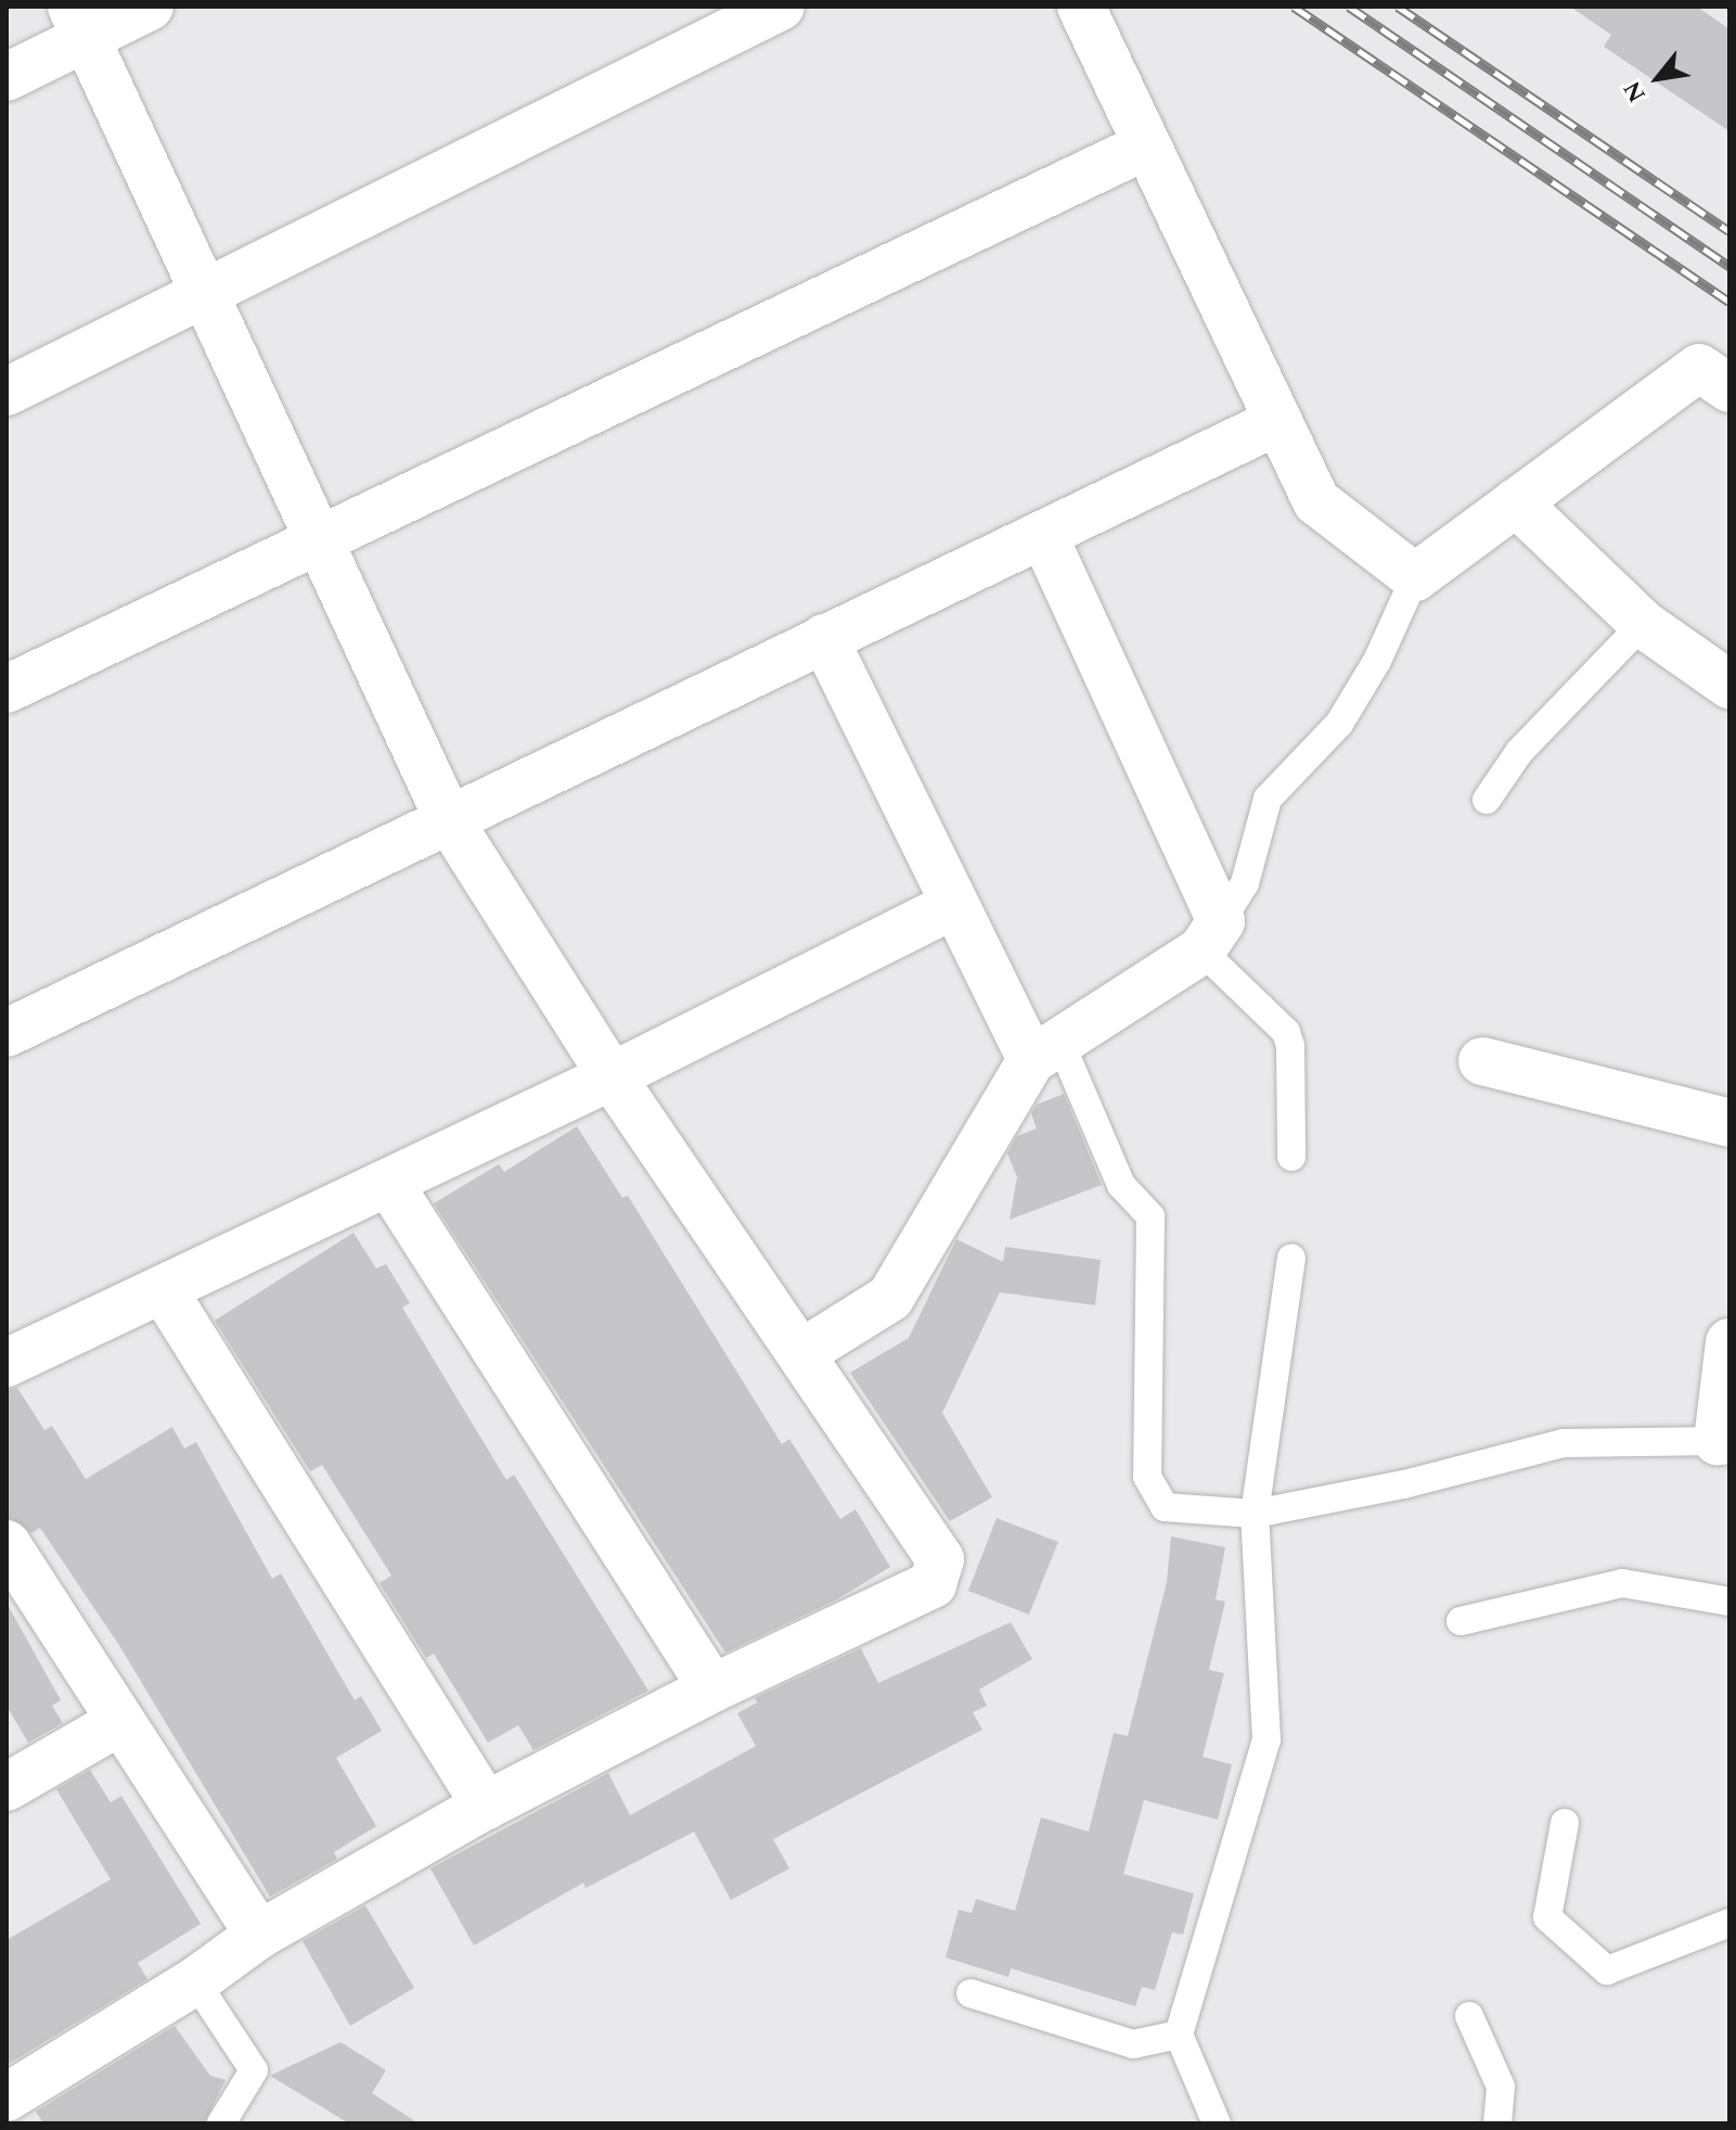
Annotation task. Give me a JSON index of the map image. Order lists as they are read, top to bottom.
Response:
{
  "north": "bottom left"
}
